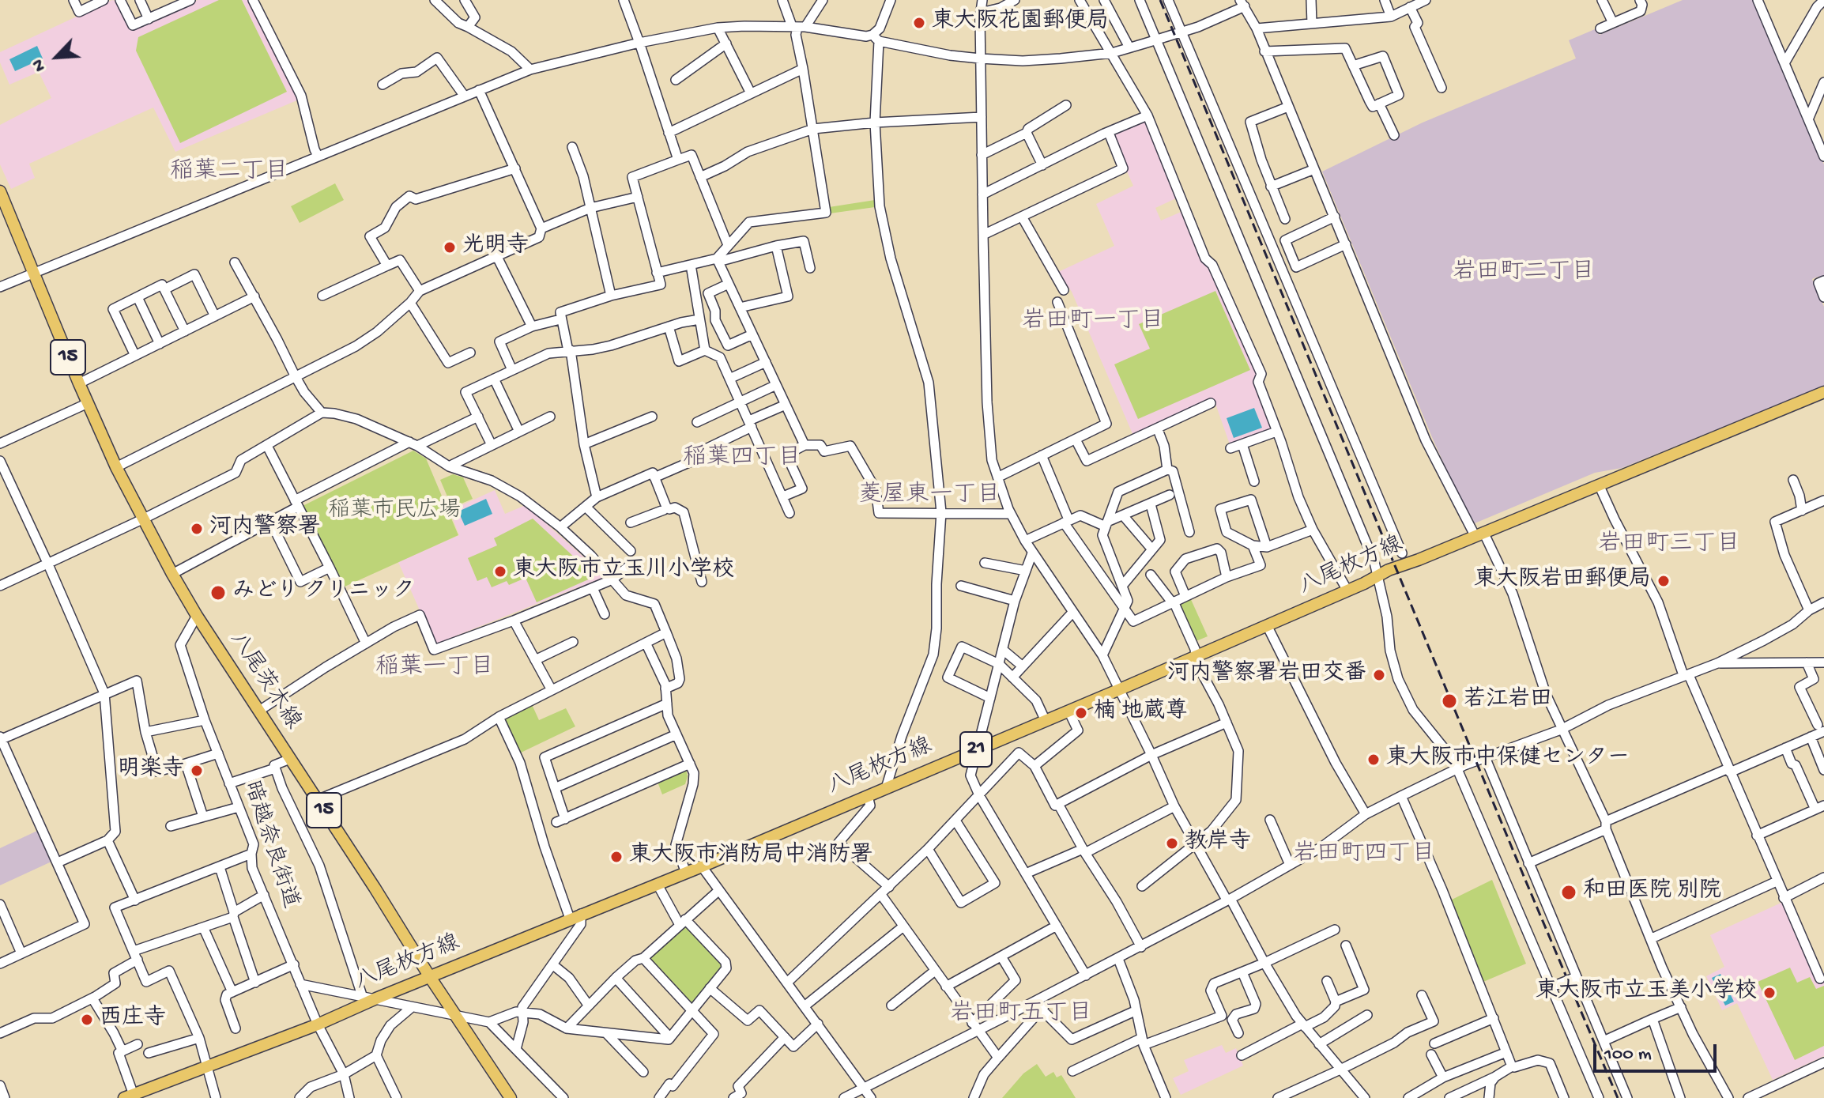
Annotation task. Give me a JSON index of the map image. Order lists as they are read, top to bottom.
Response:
{
  "streets": {
    "main road": [
      "15",
      "八尾枚方線",
      "八尾茨木線",
      "21"
    ],
    "street": ["暗越奈良街道"]
  },
  "crossings": [
    ["八尾枚方線", "八尾茨木線"],
    ["八尾枚方線", "暗越奈良街道"],
    ["八尾茨木線", "暗越奈良街道"]
  ],
  "districts": [
    "稲葉二丁目",
    "岩田町二丁目",
    "岩田町一丁目",
    "稲葉四丁目",
    "菱屋東一丁目",
    "岩田町三丁目",
    "稲葉一丁目",
    "岩田町四丁目",
    "岩田町五丁目"
  ],
  "parks": ["稲葉市民広場"],
  "places": [
    "東大阪花園郵便局",
    "光明寺",
    "河内警察署",
    "東大阪市立玉川小学校",
    "東大阪岩田郵便局",
    "みどり クリニック",
    "河内警察署岩田交番",
    "若江岩田",
    "楠 地蔵尊",
    "東大阪市中保健センター",
    "明楽寺",
    "教岸寺",
    "東大阪市消防局中消防署",
    "和田医院 別院",
    "東大阪市立玉美小学校",
    "西庄寺"
  ],
  "scale_bar": "100 m",
  "north": "bottom left"
}
